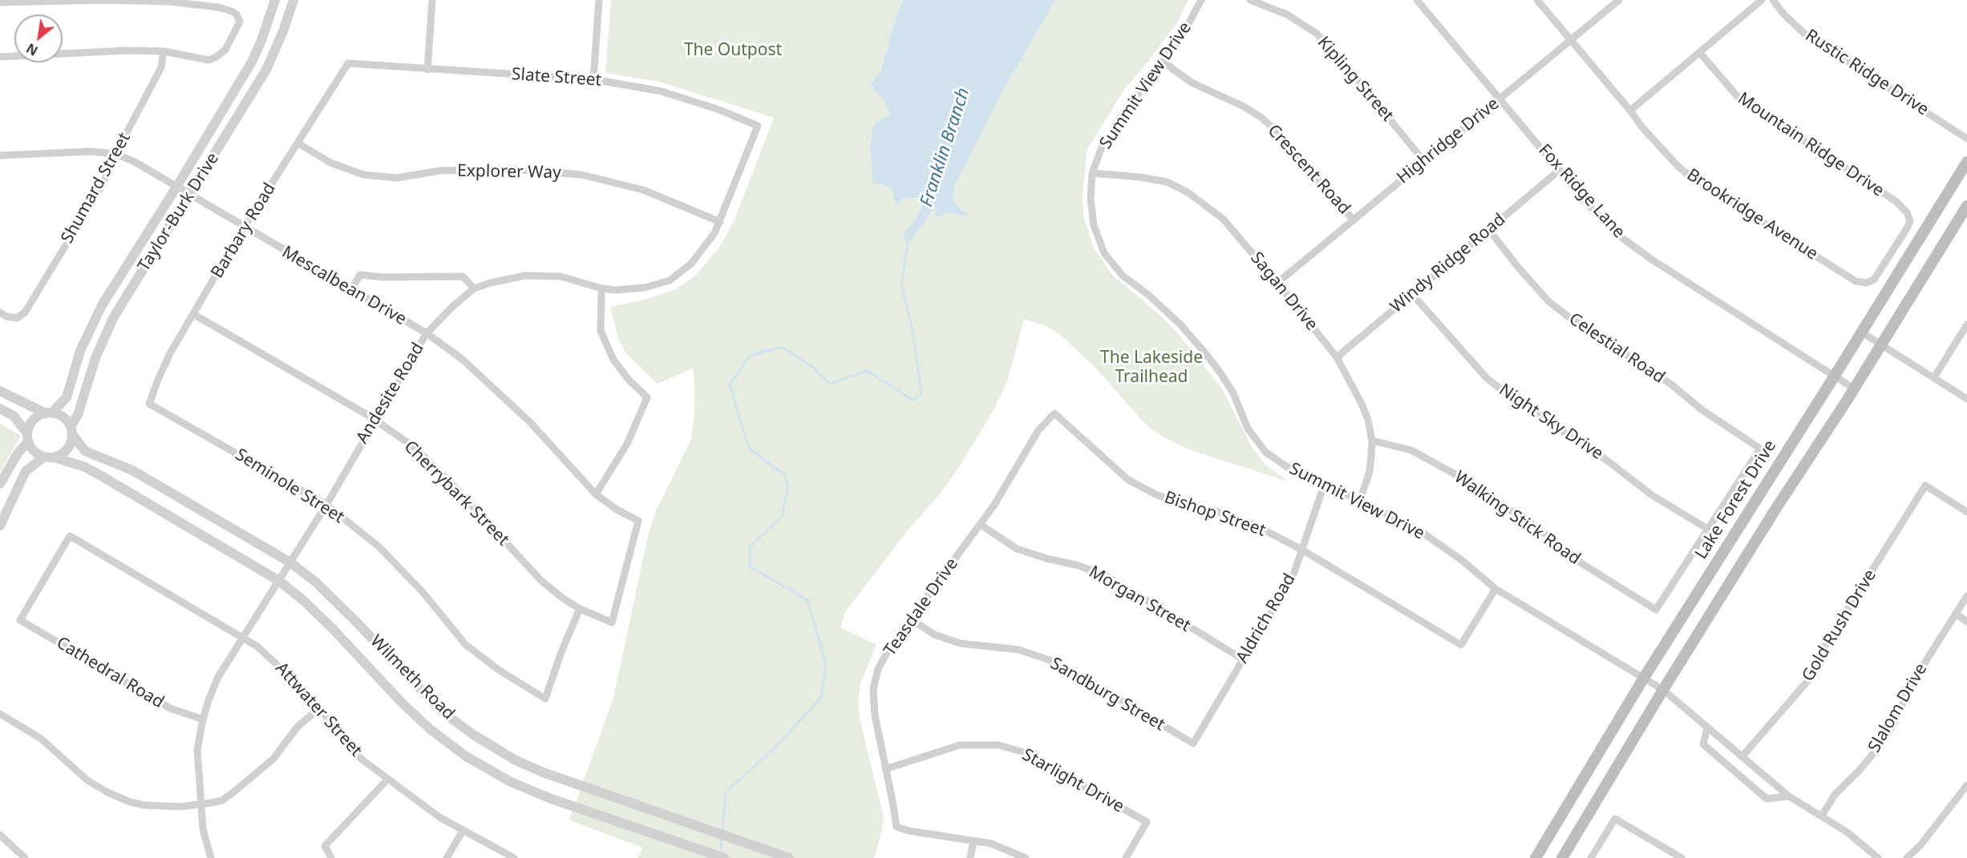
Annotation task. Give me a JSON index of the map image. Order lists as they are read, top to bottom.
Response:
{
  "streets": {
    "main road": ["Lake Forest Drive"],
    "street": [
      "Rustic Ridge Drive",
      "Slate Street",
      "Kipling Street",
      "Summit View Drive",
      "Highridge Drive",
      "Mountain Ridge Drive",
      "Crescent Road",
      "Explorer Way",
      "Shumard Street",
      "Fox Ridge Lane",
      "Taylor-Burk Drive",
      "Brookridge Avenue",
      "Barbary Road",
      "Windy Ridge Road",
      "Mescalbean Drive",
      "Sagan Drive",
      "Celestial Road",
      "Andesite Road",
      "Night Sky Drive",
      "Seminole Street",
      "Cherrybark Street",
      "Bishop Street",
      "Walking Stick Road",
      "Morgan Street",
      "Teasdale Drive",
      "Aldrich Road",
      "Gold Rush Drive",
      "Cathedral Road",
      "Wilmeth Road",
      "Sandburg Street",
      "Slalom Drive",
      "Attwater Street",
      "Starlight Drive"
    ]
  },
  "crossings": [
    ["Slate Street", "Barbary Road"],
    ["Slate Street", "Andesite Road"],
    ["Kipling Street", "Highridge Drive"],
    ["Summit View Drive", "Crescent Road"],
    ["Summit View Drive", "Sagan Drive"],
    ["Summit View Drive", "Lake Forest Drive"],
    ["Summit View Drive", "Bishop Street"],
    ["Summit View Drive", "Aldrich Road"],
    ["Summit View Drive", "Gold Rush Drive"],
    ["Summit View Drive", "Slalom Drive"],
    ["Highridge Drive", "Crescent Road"],
    ["Highridge Drive", "Fox Ridge Lane"],
    ["Highridge Drive", "Brookridge Avenue"],
    ["Highridge Drive", "Sagan Drive"],
    ["Mountain Ridge Drive", "Brookridge Avenue"],
    ["Explorer Way", "Barbary Road"],
    ["Explorer Way", "Andesite Road"],
    ["Shumard Street", "Mescalbean Drive"],
    ["Fox Ridge Lane", "Windy Ridge Road"],
    ["Fox Ridge Lane", "Lake Forest Drive"],
    ["Taylor-Burk Drive", "Mescalbean Drive"],
    ["Taylor-Burk Drive", "Wilmeth Road"],
    ["Barbary Road", "Mescalbean Drive"],
    ["Barbary Road", "Seminole Street"],
    ["Barbary Road", "Cherrybark Street"],
    ["Windy Ridge Road", "Sagan Drive"],
    ["Windy Ridge Road", "Celestial Road"],
    ["Windy Ridge Road", "Night Sky Drive"],
    ["Mescalbean Drive", "Andesite Road"],
    ["Mescalbean Drive", "Cherrybark Street"],
    ["Sagan Drive", "Walking Stick Road"],
    ["Celestial Road", "Night Sky Drive"],
    ["Celestial Road", "Walking Stick Road"],
    ["Andesite Road", "Seminole Street"],
    ["Andesite Road", "Cherrybark Street"],
    ["Andesite Road", "Cathedral Road"],
    ["Andesite Road", "Wilmeth Road"],
    ["Andesite Road", "Attwater Street"],
    ["Night Sky Drive", "Walking Stick Road"],
    ["Seminole Street", "Cherrybark Street"],
    ["Bishop Street", "Teasdale Drive"],
    ["Bishop Street", "Aldrich Road"],
    ["Morgan Street", "Teasdale Drive"],
    ["Morgan Street", "Aldrich Road"],
    ["Teasdale Drive", "Sandburg Street"],
    ["Teasdale Drive", "Starlight Drive"],
    ["Aldrich Road", "Sandburg Street"],
    ["Cathedral Road", "Attwater Street"]
  ],
  "water": ["Franklin Branch"],
  "parks": ["The Outpost", "The Lakeside Trailhead"],
  "north": "bottom left"
}
